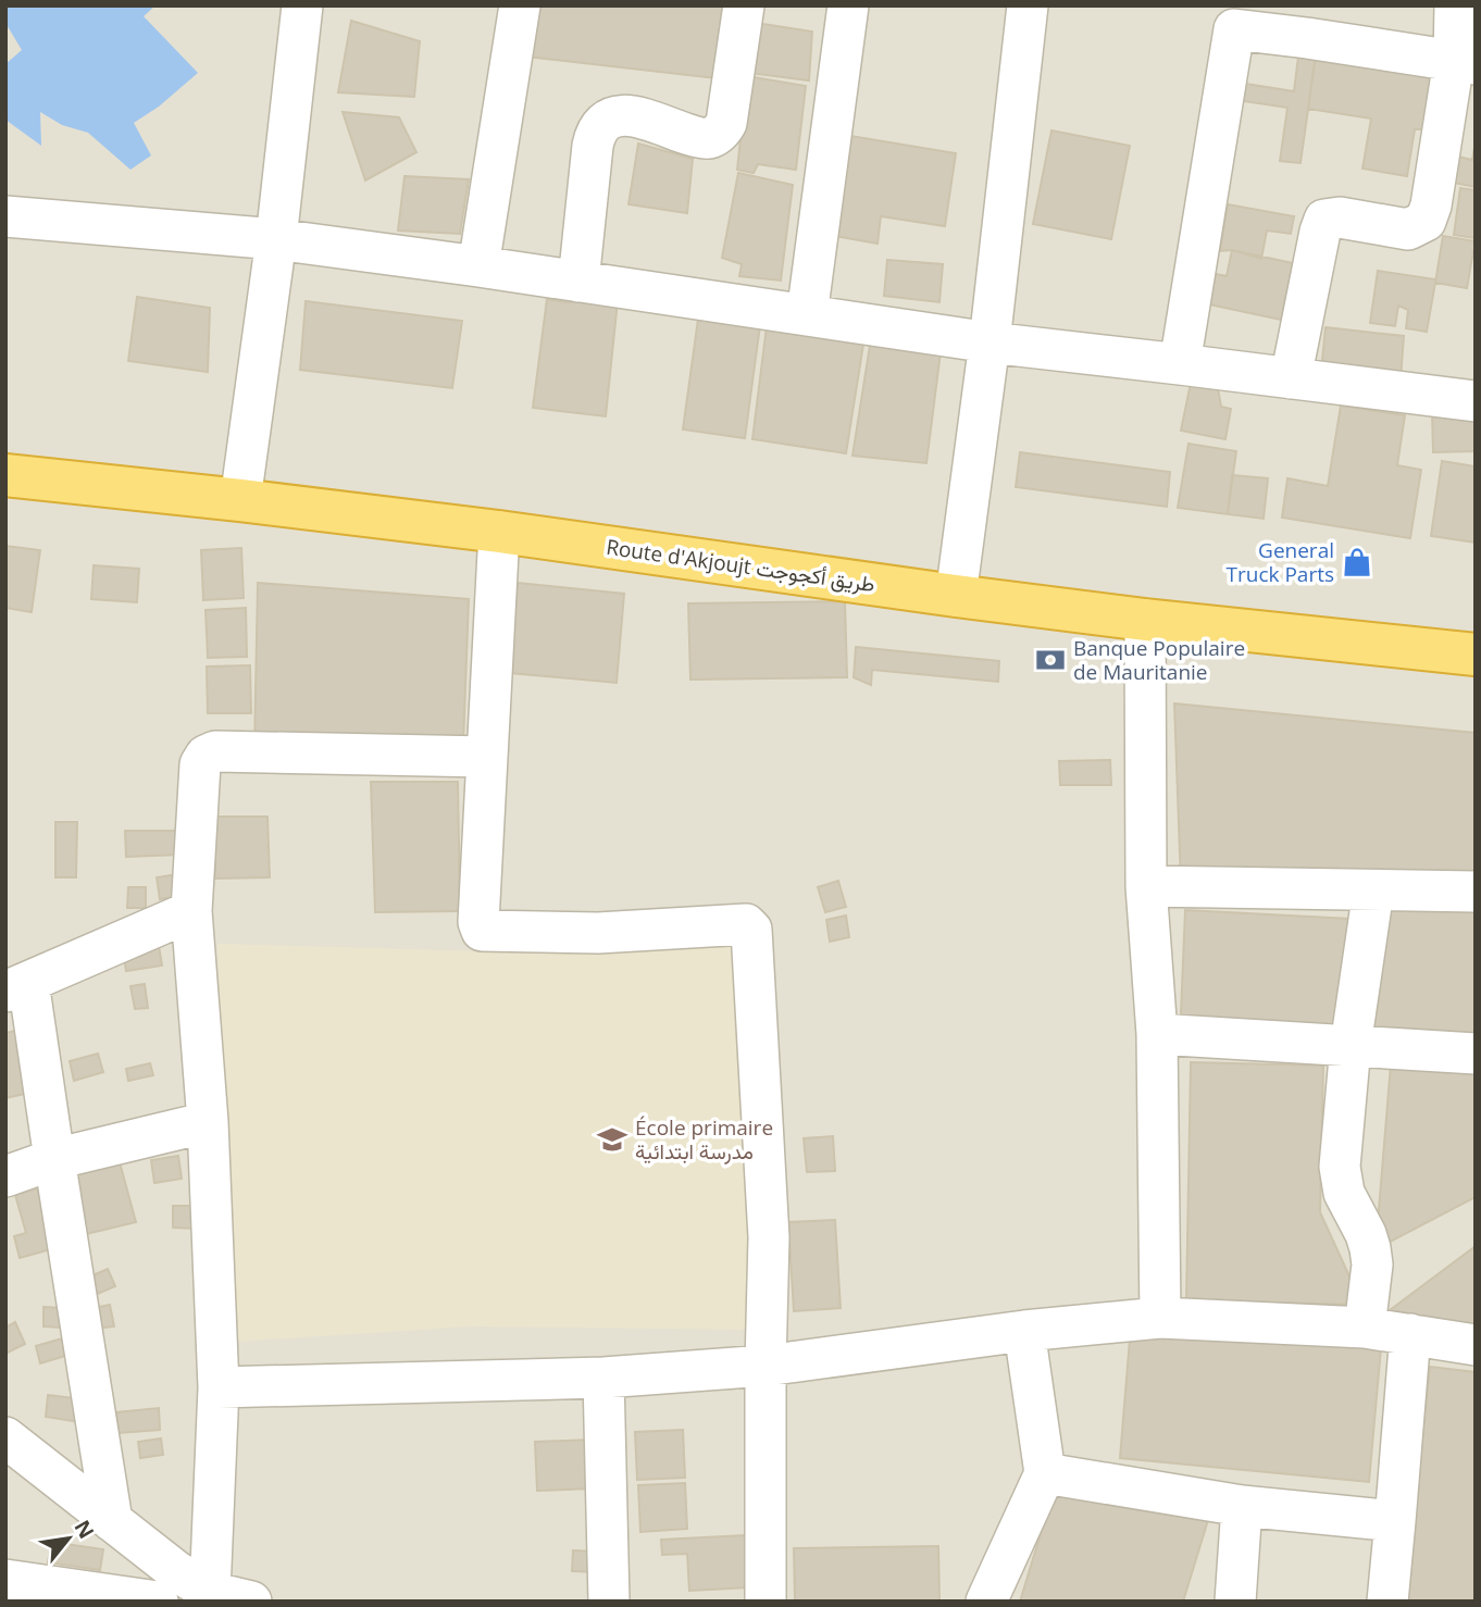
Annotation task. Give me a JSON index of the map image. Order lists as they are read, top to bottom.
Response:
{
  "streets": {
    "highway": ["Route d'Akjoujt طريق أكجوجت"]
  },
  "places": {
    "shop": ["General Truck Parts"],
    "bank": ["Banque Populaire de Mauritanie"],
    "school or university": ["École primaire مدرسة ابتدائية"]
  },
  "north": "top right"
}
